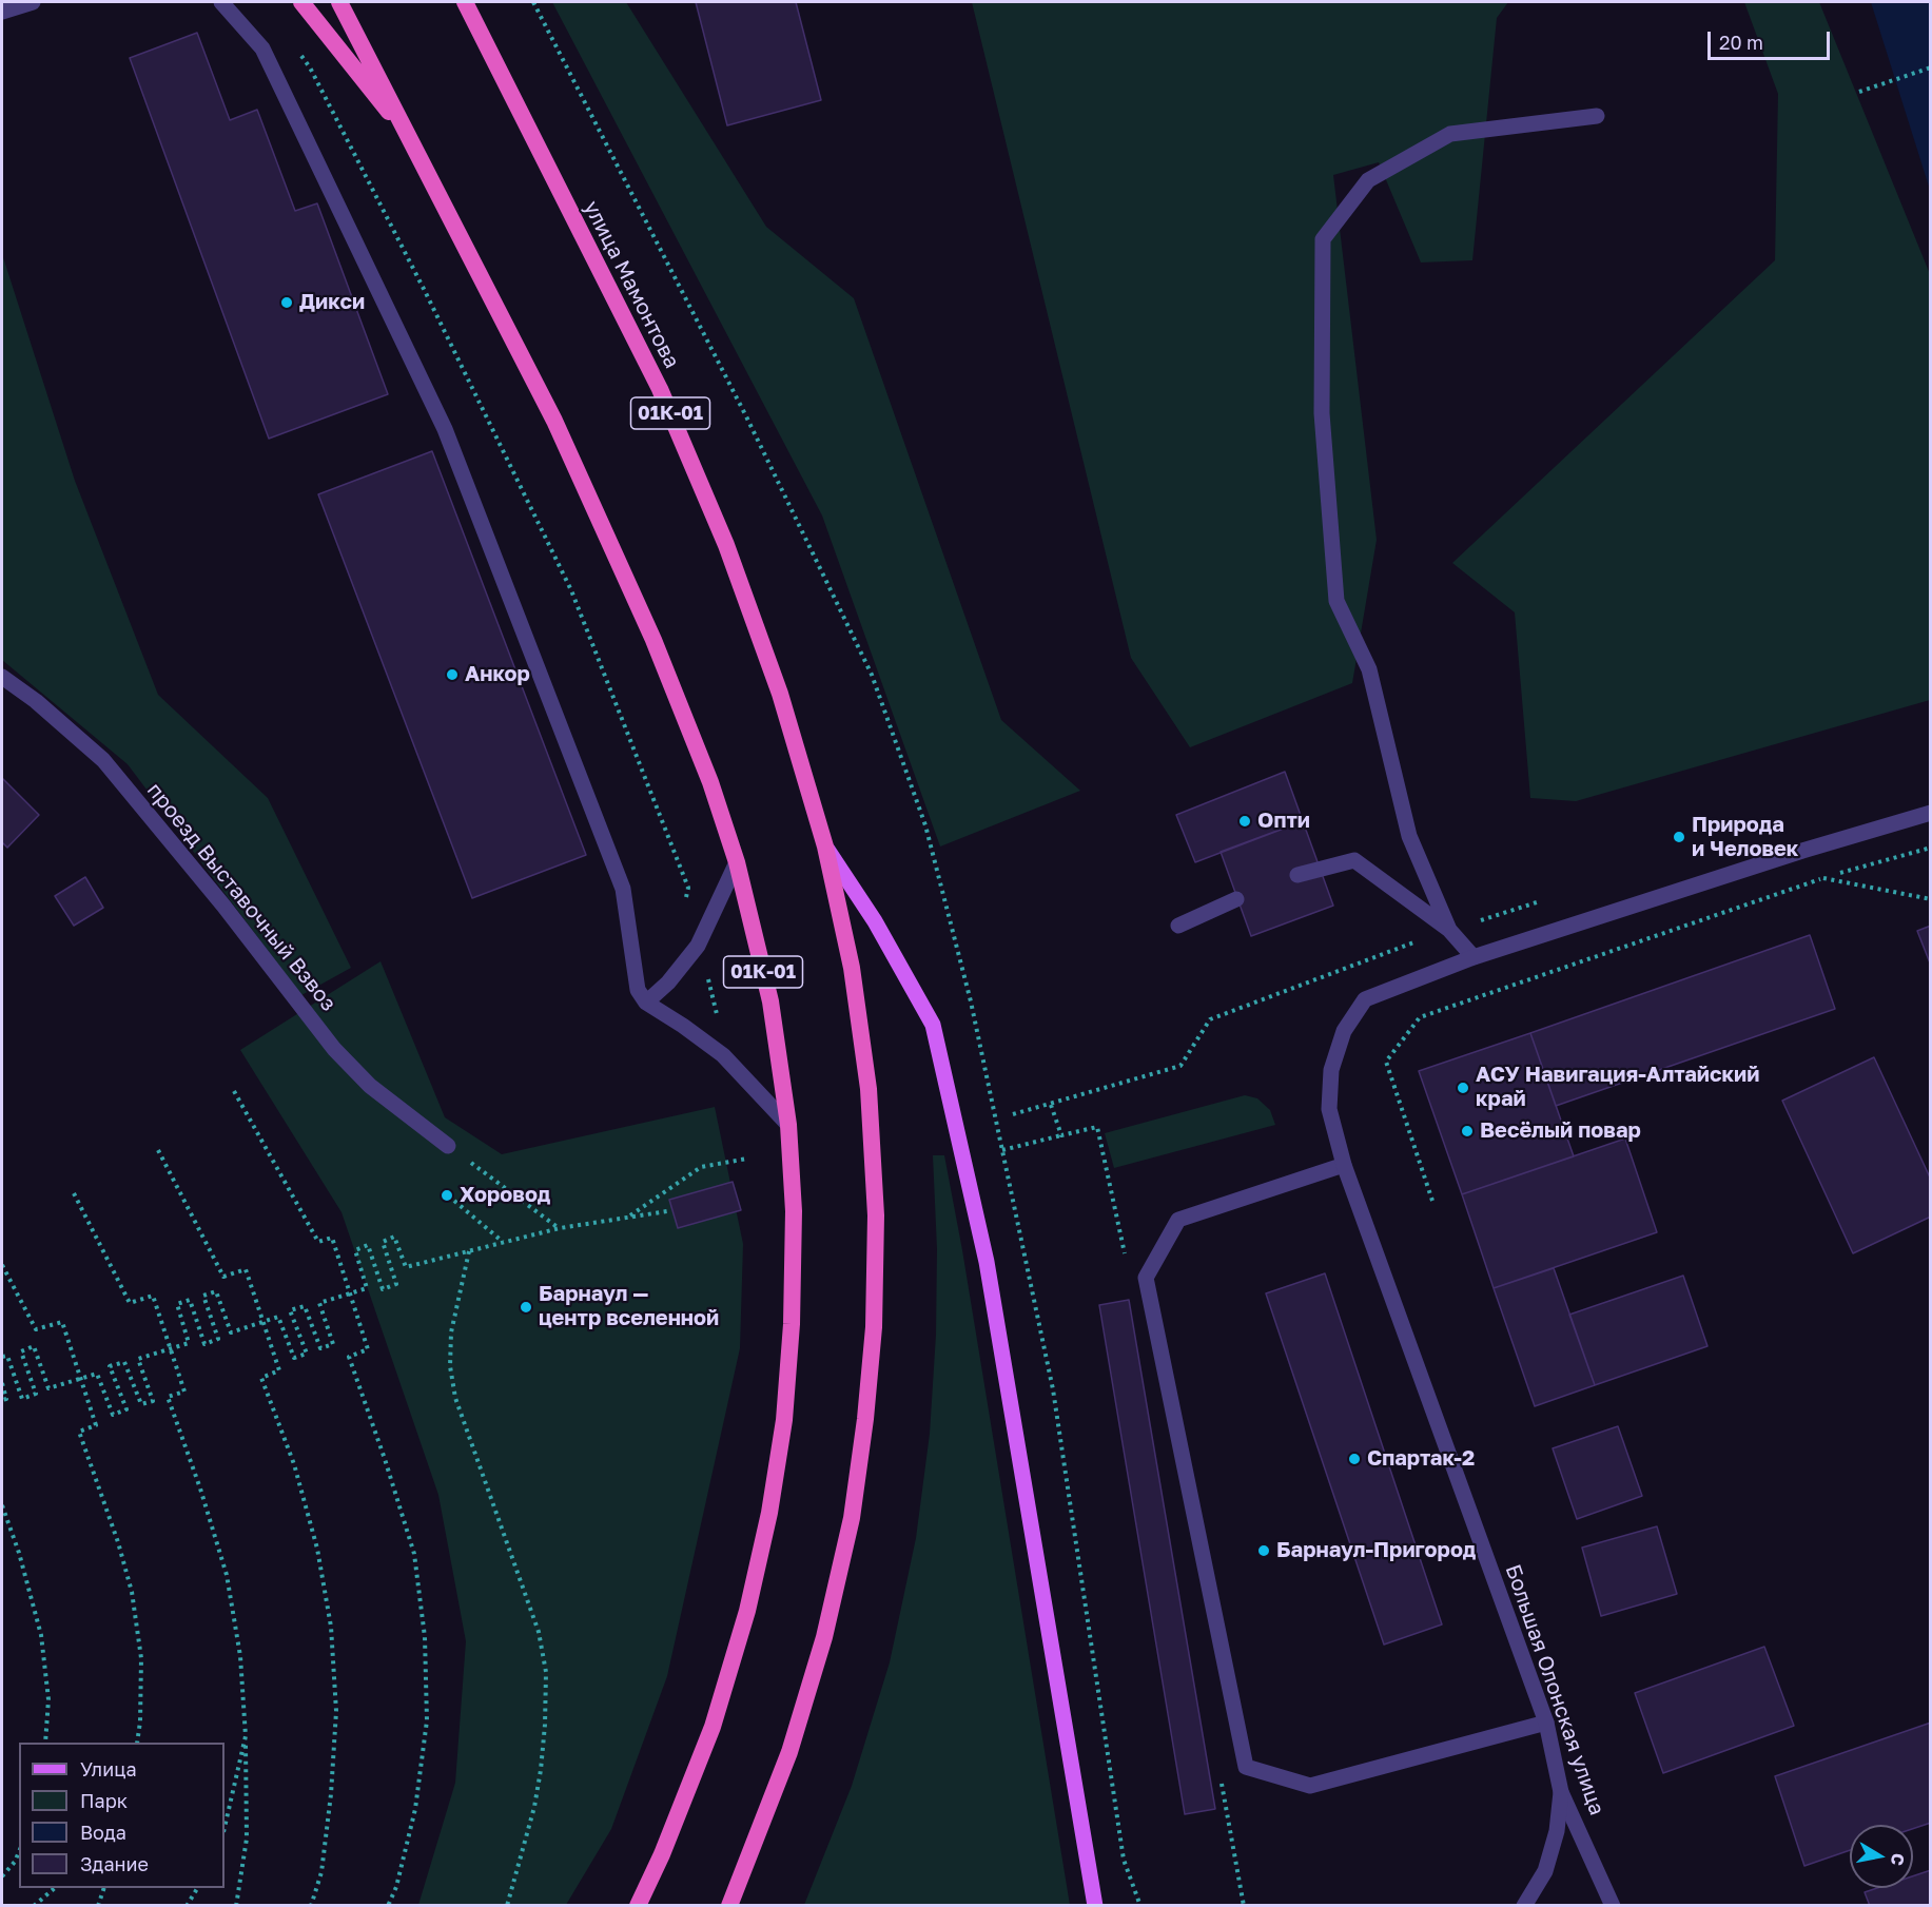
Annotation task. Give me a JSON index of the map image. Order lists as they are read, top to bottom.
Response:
{
  "streets": {
    "highway": ["улица Мамонтова", "01К-01"],
    "street": ["проезд Выставочный Взвоз", "Большая Олонская улица"]
  },
  "crossings": [
    ["улица Мамонтова", "01К-01"]
  ],
  "places": [
    "Дикси",
    "Анкор",
    "Опти",
    "Природа и Человек",
    "АСУ Навигация-Алтайский край",
    "Весёлый повар",
    "Хоровод",
    "Барнаул — центр вселенной",
    "Спартак-2",
    "Барнаул-Пригород"
  ],
  "legend": [
    "Улица",
    "Парк",
    "Вода",
    "Здание"
  ],
  "scale_bar": "20 m",
  "north": "right"
}
